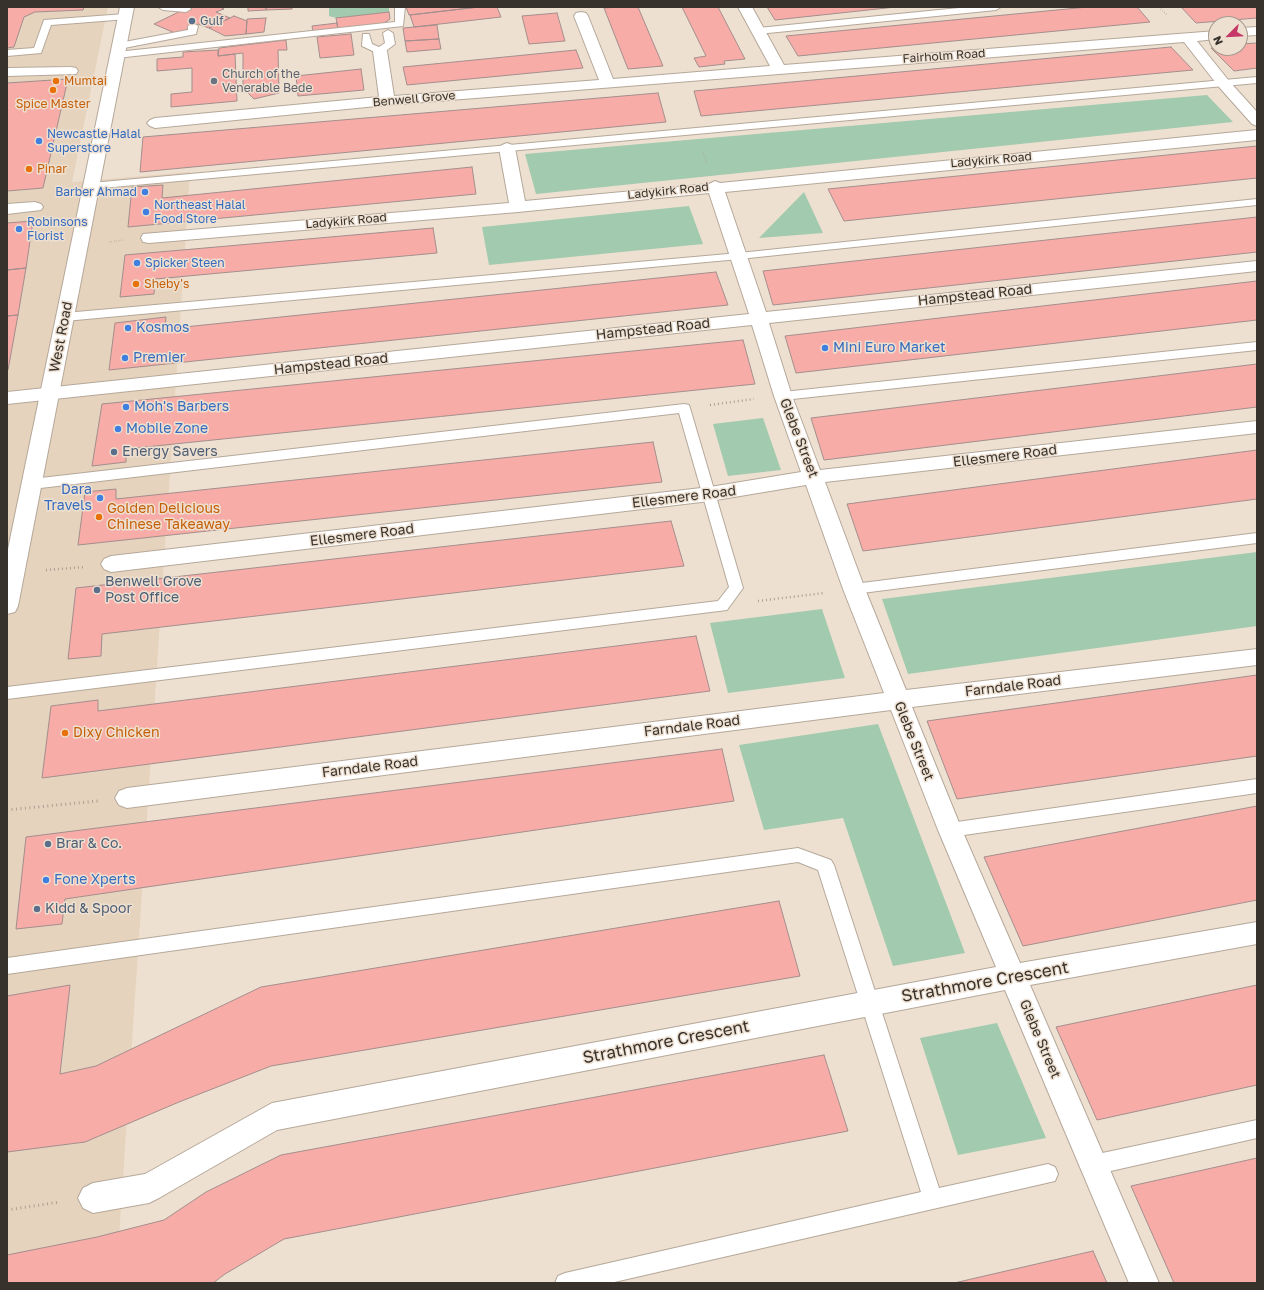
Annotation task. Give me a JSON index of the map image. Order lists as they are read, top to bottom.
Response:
{
  "streets": {
    "street": [
      "Fairholm Road",
      "Benwell Grove",
      "Ladykirk Road",
      "Hampstead Road",
      "West Road",
      "Glebe Street",
      "Ellesmere Road",
      "Farndale Road",
      "Strathmore Crescent"
    ]
  },
  "crossings": [
    ["Fairholm Road", "Benwell Grove"],
    ["Ladykirk Road", "Glebe Street"],
    ["Hampstead Road", "West Road"],
    ["Hampstead Road", "Glebe Street"],
    ["Glebe Street", "Ellesmere Road"],
    ["Glebe Street", "Farndale Road"],
    ["Glebe Street", "Strathmore Crescent"]
  ],
  "places": [
    "Gulf",
    "Mumtai",
    "Church of the Venerable Bede",
    "Spice Master",
    "Newcastle Halal Superstore",
    "Pinar",
    "Barber Ahmad",
    "Northeast Halal Food Store",
    "Robinsons Florist",
    "Spicker Steen",
    "Sheby's",
    "Kosmos",
    "Mini Euro Market",
    "Premier",
    "Moh's Barbers",
    "Mobile Zone",
    "Energy Savers",
    "Dara Travels",
    "Golden Delicious Chinese Takeaway",
    "Benwell Grove Post Office",
    "Dixy Chicken",
    "Brar & Co.",
    "Fone Xperts",
    "Kidd & Spoor"
  ],
  "north": "bottom left"
}
